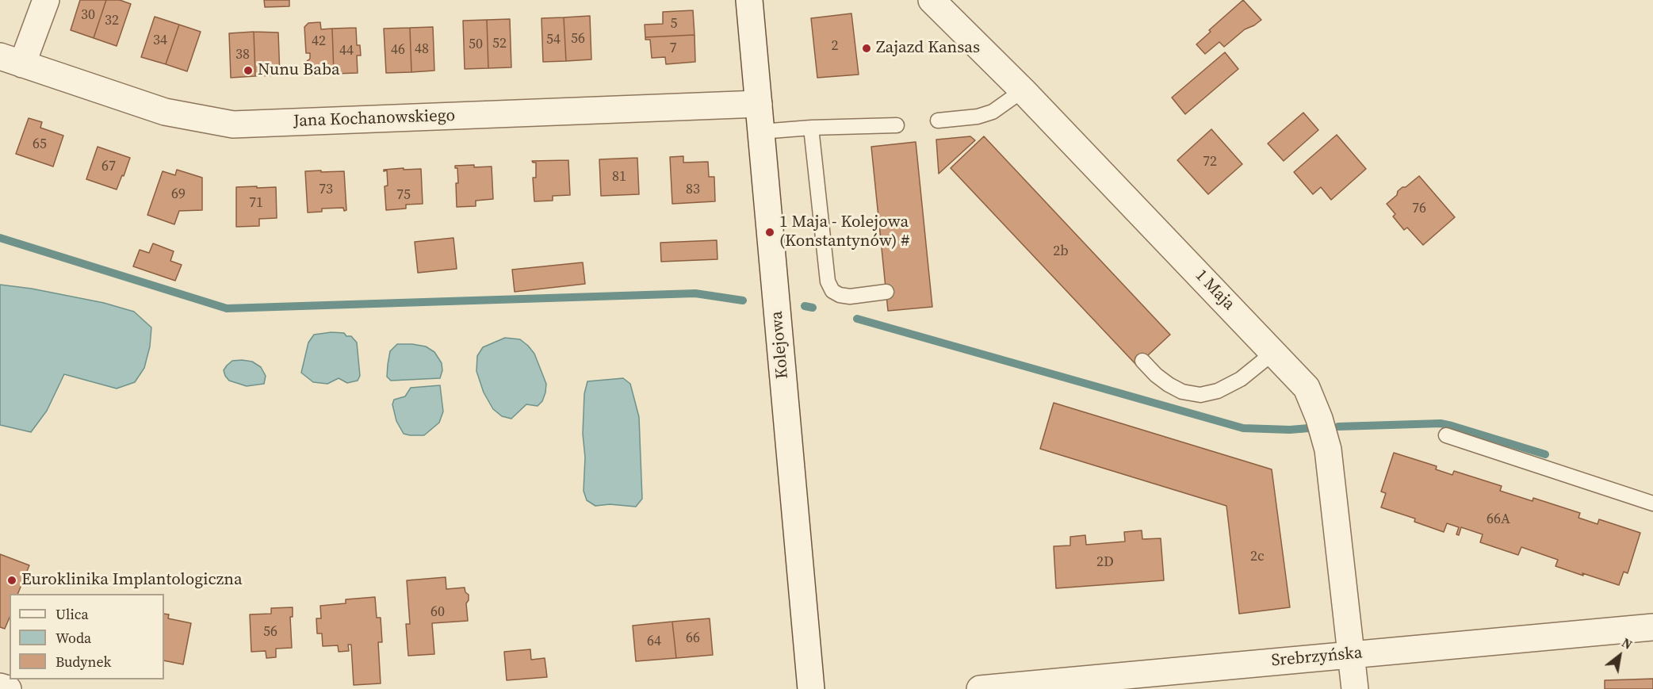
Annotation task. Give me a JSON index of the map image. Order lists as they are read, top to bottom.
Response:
{
  "streets": {
    "street": [
      "Jana Kochanowskiego",
      "1 Maja",
      "Kolejowa",
      "Srebrzyńska"
    ]
  },
  "crossings": [
    ["Jana Kochanowskiego", "Kolejowa"],
    ["1 Maja", "Srebrzyńska"]
  ],
  "places": [
    "Zajazd Kansas",
    "Nunu Baba",
    "1 Maja - Kolejowa (Konstantynów) #",
    "Euroklinika Implantologiczna"
  ],
  "house_numbers": [
    "30",
    "32",
    "5",
    "56",
    "54",
    "34",
    "42",
    "52",
    "50",
    "2",
    "7",
    "48",
    "46",
    "44",
    "38",
    "65",
    "72",
    "67",
    "81",
    "73",
    "83",
    "69",
    "75",
    "71",
    "76",
    "2b",
    "66A",
    "2c",
    "2D",
    "60",
    "56",
    "66",
    "64"
  ],
  "legend": ["Ulica", "Woda", "Budynek"],
  "north": "top right"
}
